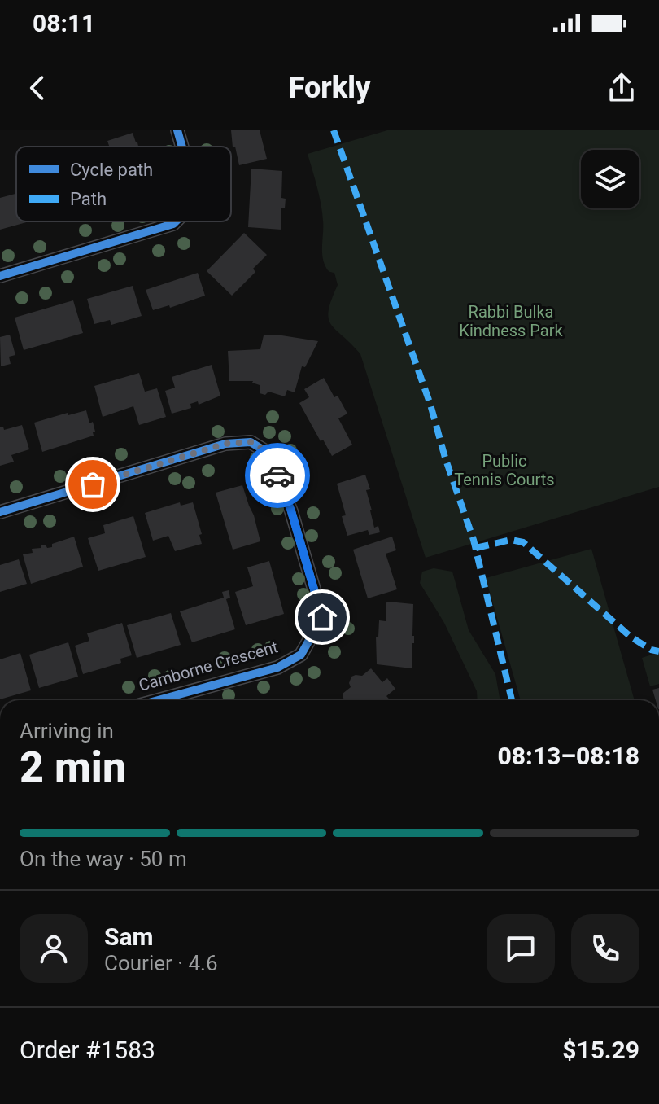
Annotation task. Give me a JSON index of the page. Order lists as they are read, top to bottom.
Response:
{
  "streets": {
    "street": ["Camborne Crescent"]
  },
  "parks": ["Rabbi Bulka Kindness Park", "Public Tennis Courts"],
  "legend": ["Cycle path", "Path"],
  "page": {
    "status": "08:11",
    "header": "Forkly",
    "heading": ["2 min", "Arriving in", "08:13–08:18"],
    "panel": [
      "Sam",
      "Courier · 4.6",
      "Order #1583",
      "$15.29"
    ],
    "bar": "On the way · 50 m"
  }
}
